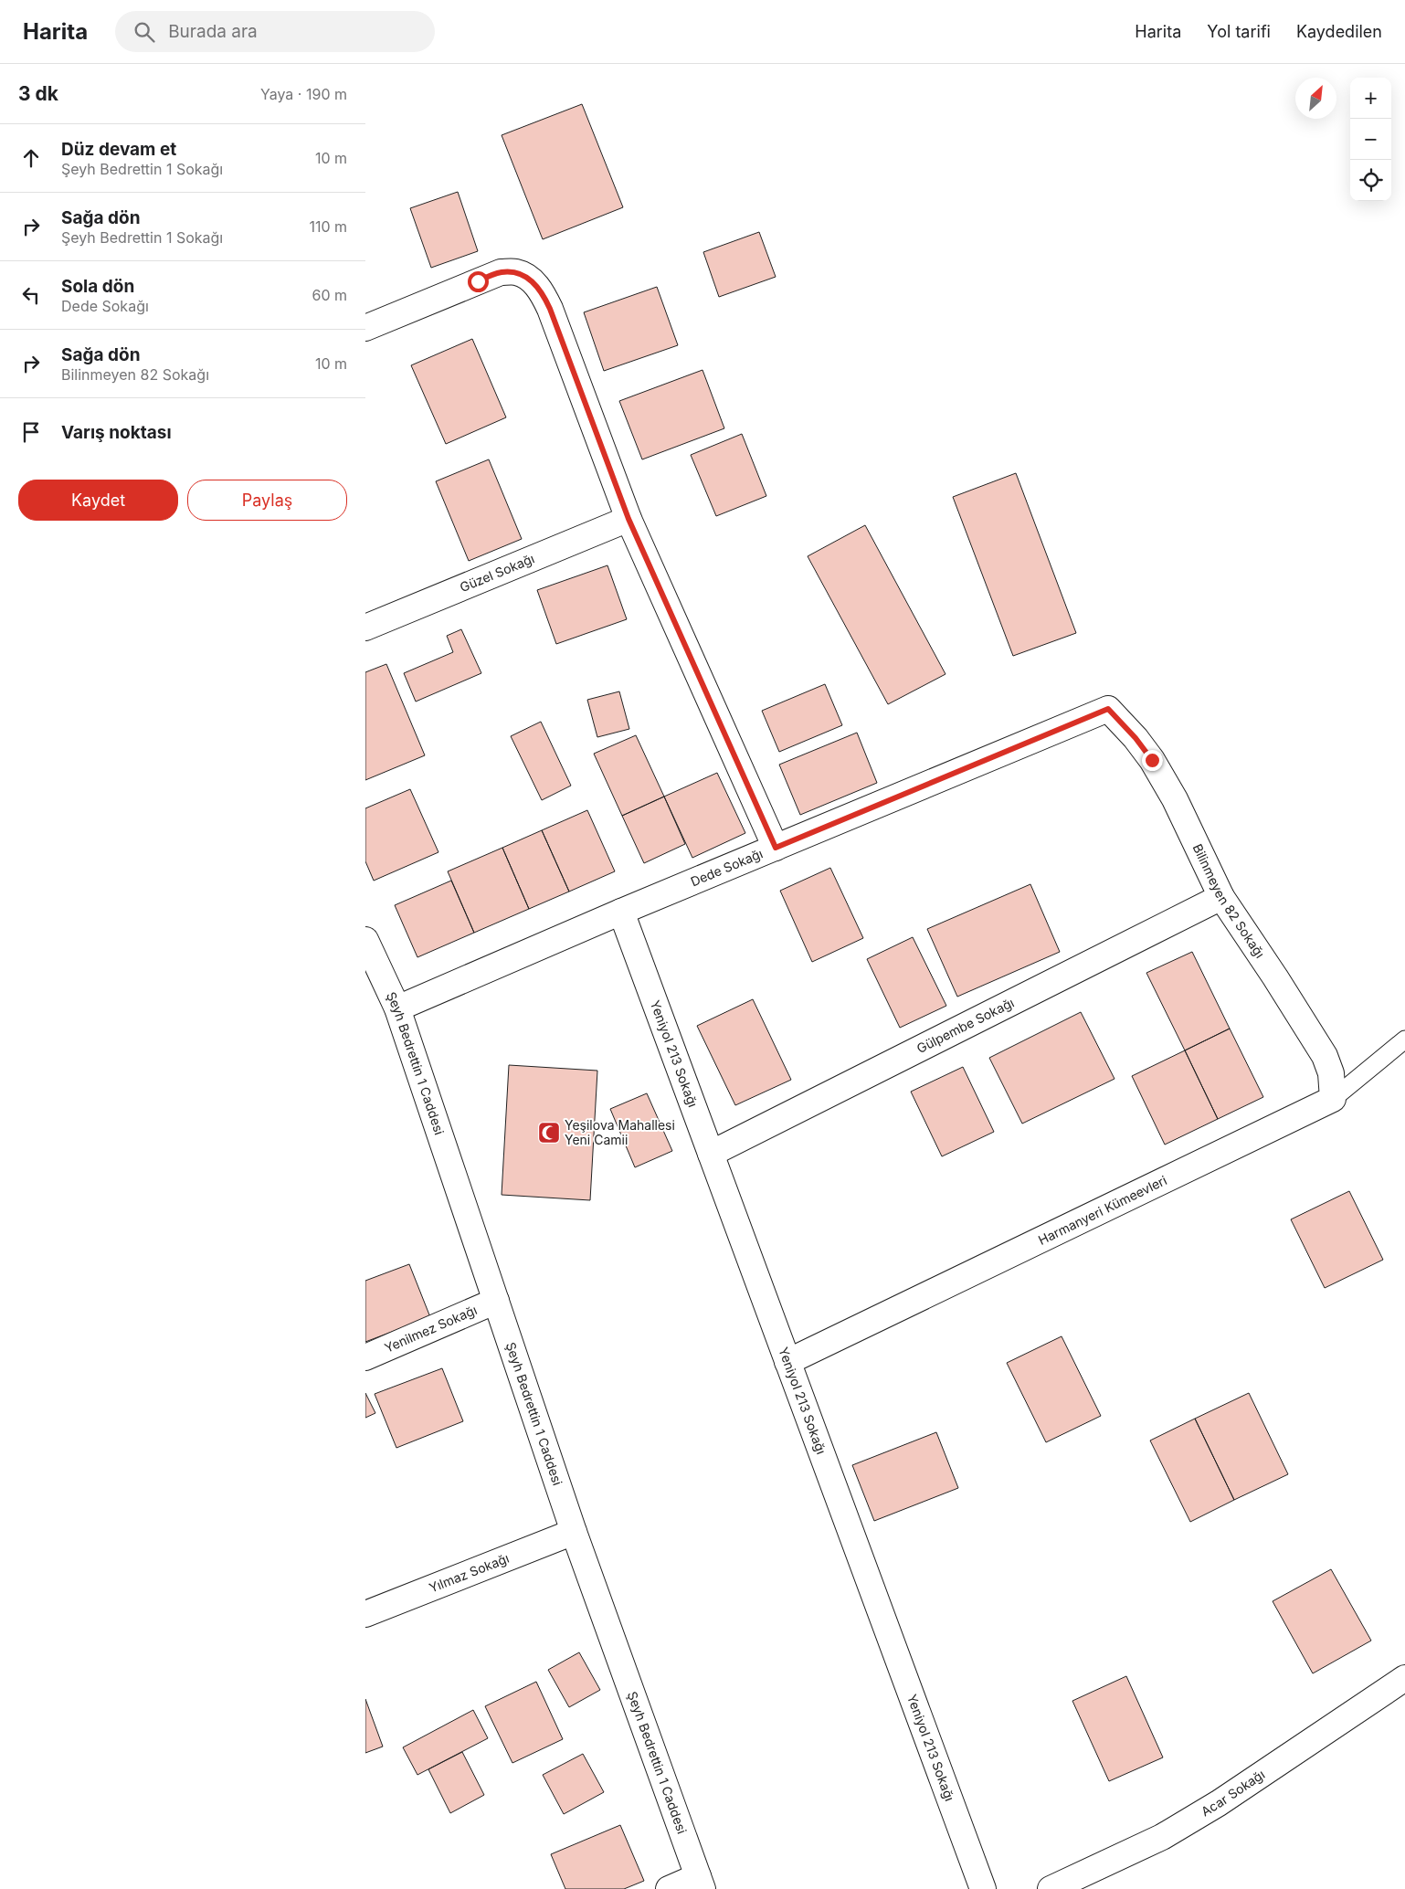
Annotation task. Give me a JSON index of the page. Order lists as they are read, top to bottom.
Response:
{
  "streets": {
    "street": [
      "Güzel Sokağı",
      "Dede Sokağı",
      "Bilinmeyen 82 Sokağı",
      "Gülpembe Sokağı",
      "Yeniyol 213 Sokağı",
      "Şeyh Bedrettin 1 Caddesi",
      "Harmanyeri Kümeevleri",
      "Yenilmez Sokağı",
      "Yılmaz Sokağı",
      "Acar Sokağı"
    ]
  },
  "crossings": [
    ["Dede Sokağı", "Bilinmeyen 82 Sokağı"],
    ["Dede Sokağı", "Yeniyol 213 Sokağı"],
    ["Dede Sokağı", "Şeyh Bedrettin 1 Caddesi"],
    ["Bilinmeyen 82 Sokağı", "Gülpembe Sokağı"],
    ["Bilinmeyen 82 Sokağı", "Harmanyeri Kümeevleri"],
    ["Gülpembe Sokağı", "Yeniyol 213 Sokağı"],
    ["Yeniyol 213 Sokağı", "Harmanyeri Kümeevleri"],
    ["Şeyh Bedrettin 1 Caddesi", "Yenilmez Sokağı"],
    ["Şeyh Bedrettin 1 Caddesi", "Yılmaz Sokağı"]
  ],
  "places": {
    "mosque": ["Yeşilova Mahallesi Yeni Camii"]
  },
  "north": "top right",
  "page": {
    "header": "Harita",
    "search": "Burada ara",
    "nav": ["Harita", "Yol tarifi", "Kaydedilen"],
    "heading": ["3 dk", "Yaya · 190 m"],
    "map_buttons": ["+", "−"],
    "list": [
      ["Düz devam et", "Şeyh Bedrettin 1 Sokağı", "10 m"],
      ["Sağa dön", "Şeyh Bedrettin 1 Sokağı", "110 m"],
      ["Sola dön", "Dede Sokağı", "60 m"],
      ["Sağa dön", "Bilinmeyen 82 Sokağı", "10 m"],
      "Varış noktası"
    ],
    "buttons": ["Kaydet", "Paylaş"]
  }
}
